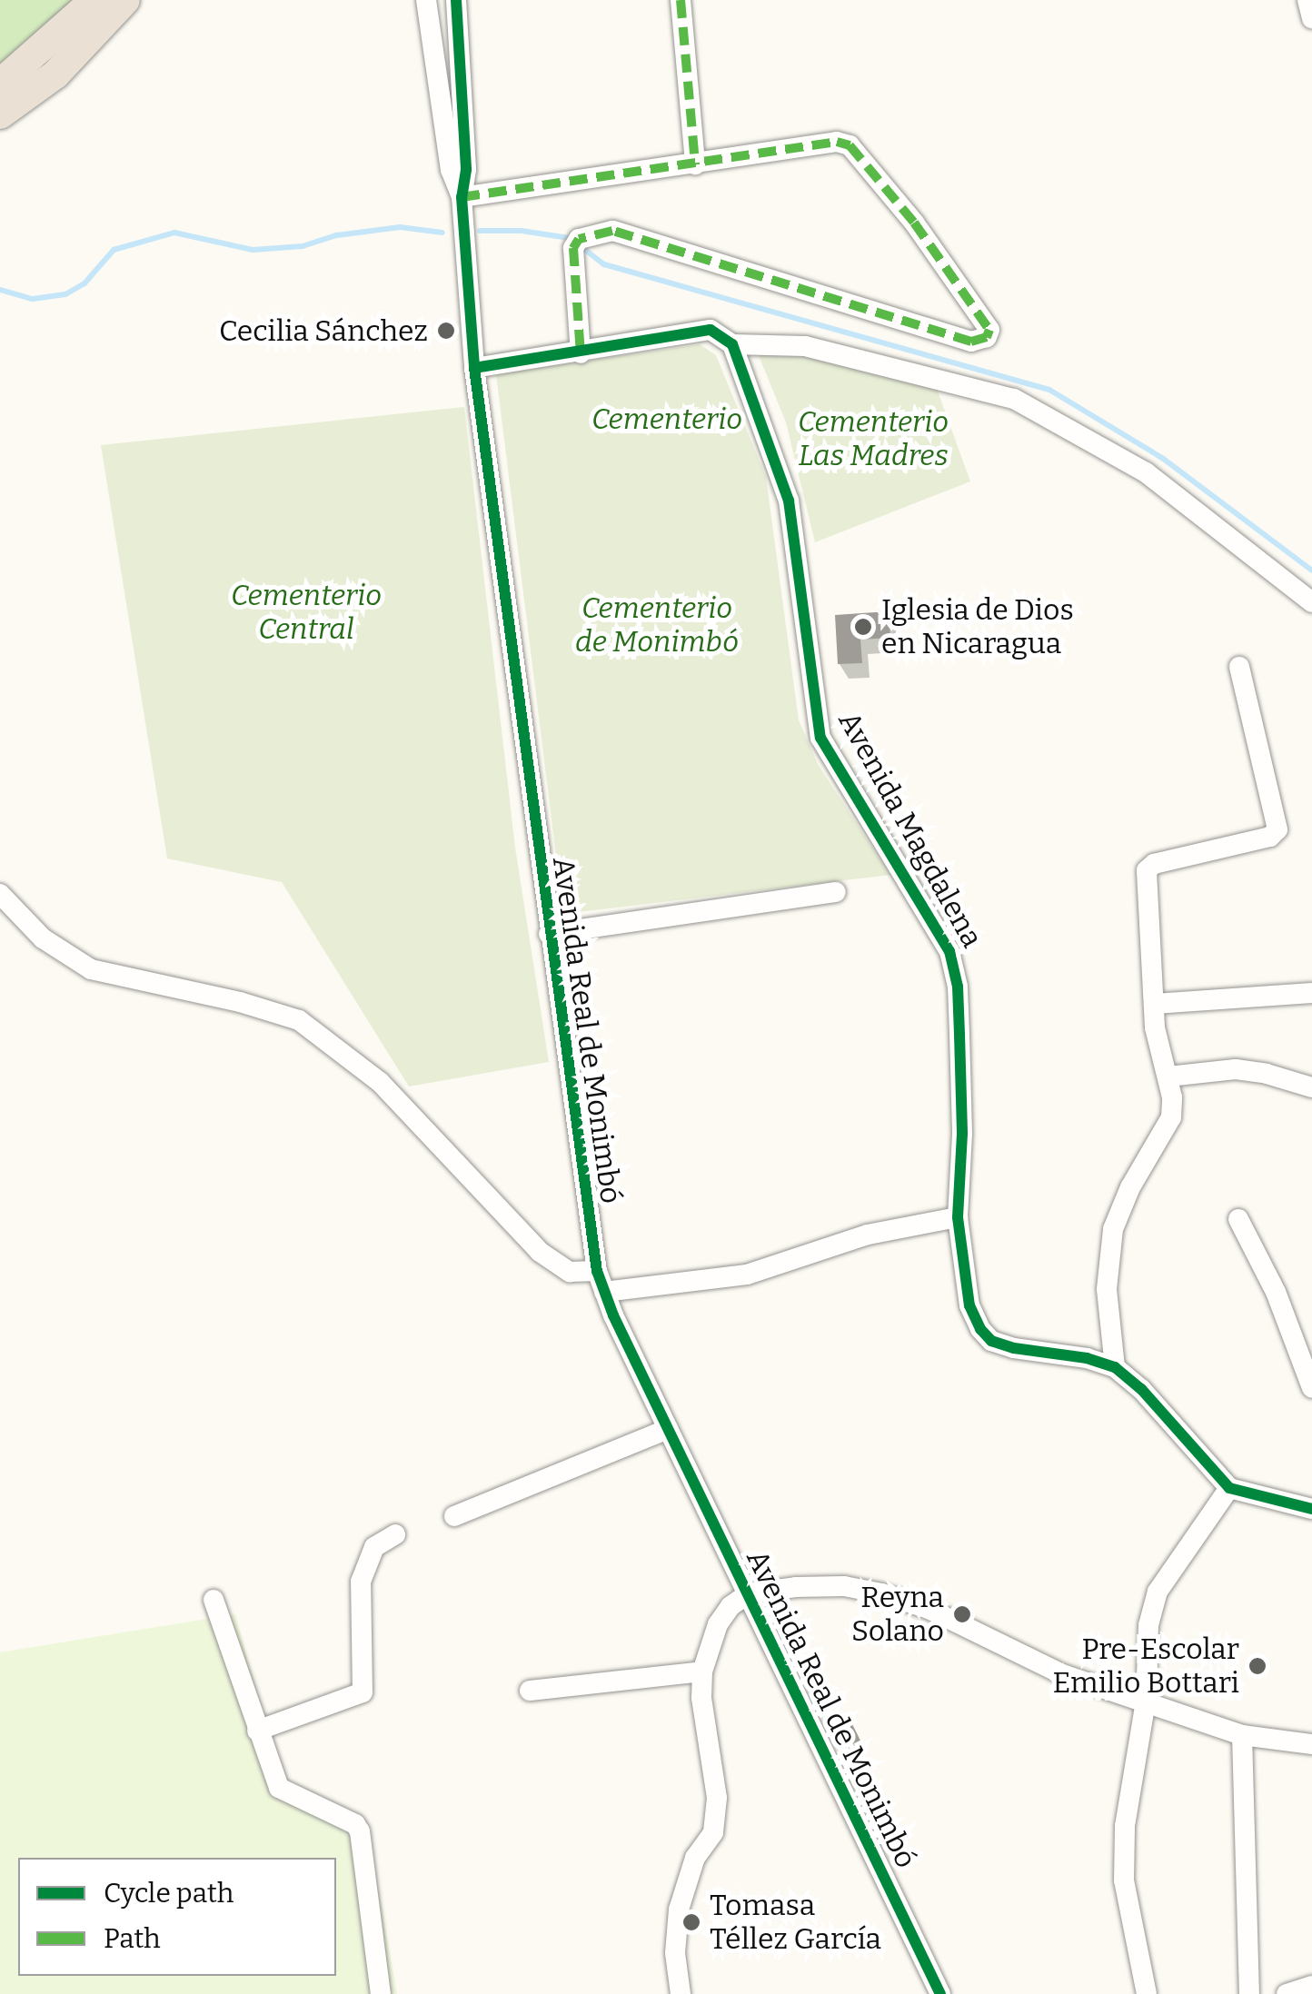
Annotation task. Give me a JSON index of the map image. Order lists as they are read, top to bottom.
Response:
{
  "streets": {
    "street": ["Avenida Magdalena", "Avenida Real de Monimbó"]
  },
  "parks": [
    "Cementerio",
    "Cementerio Las Madres",
    "Cementerio Central",
    "Cementerio de Monimbó"
  ],
  "places": [
    "Cecilia Sánchez",
    "Iglesia de Dios en Nicaragua",
    "Reyna Solano",
    "Pre-Escolar Emilio Bottari",
    "Tomasa Téllez García"
  ],
  "legend": ["Cycle path", "Path"]
}
